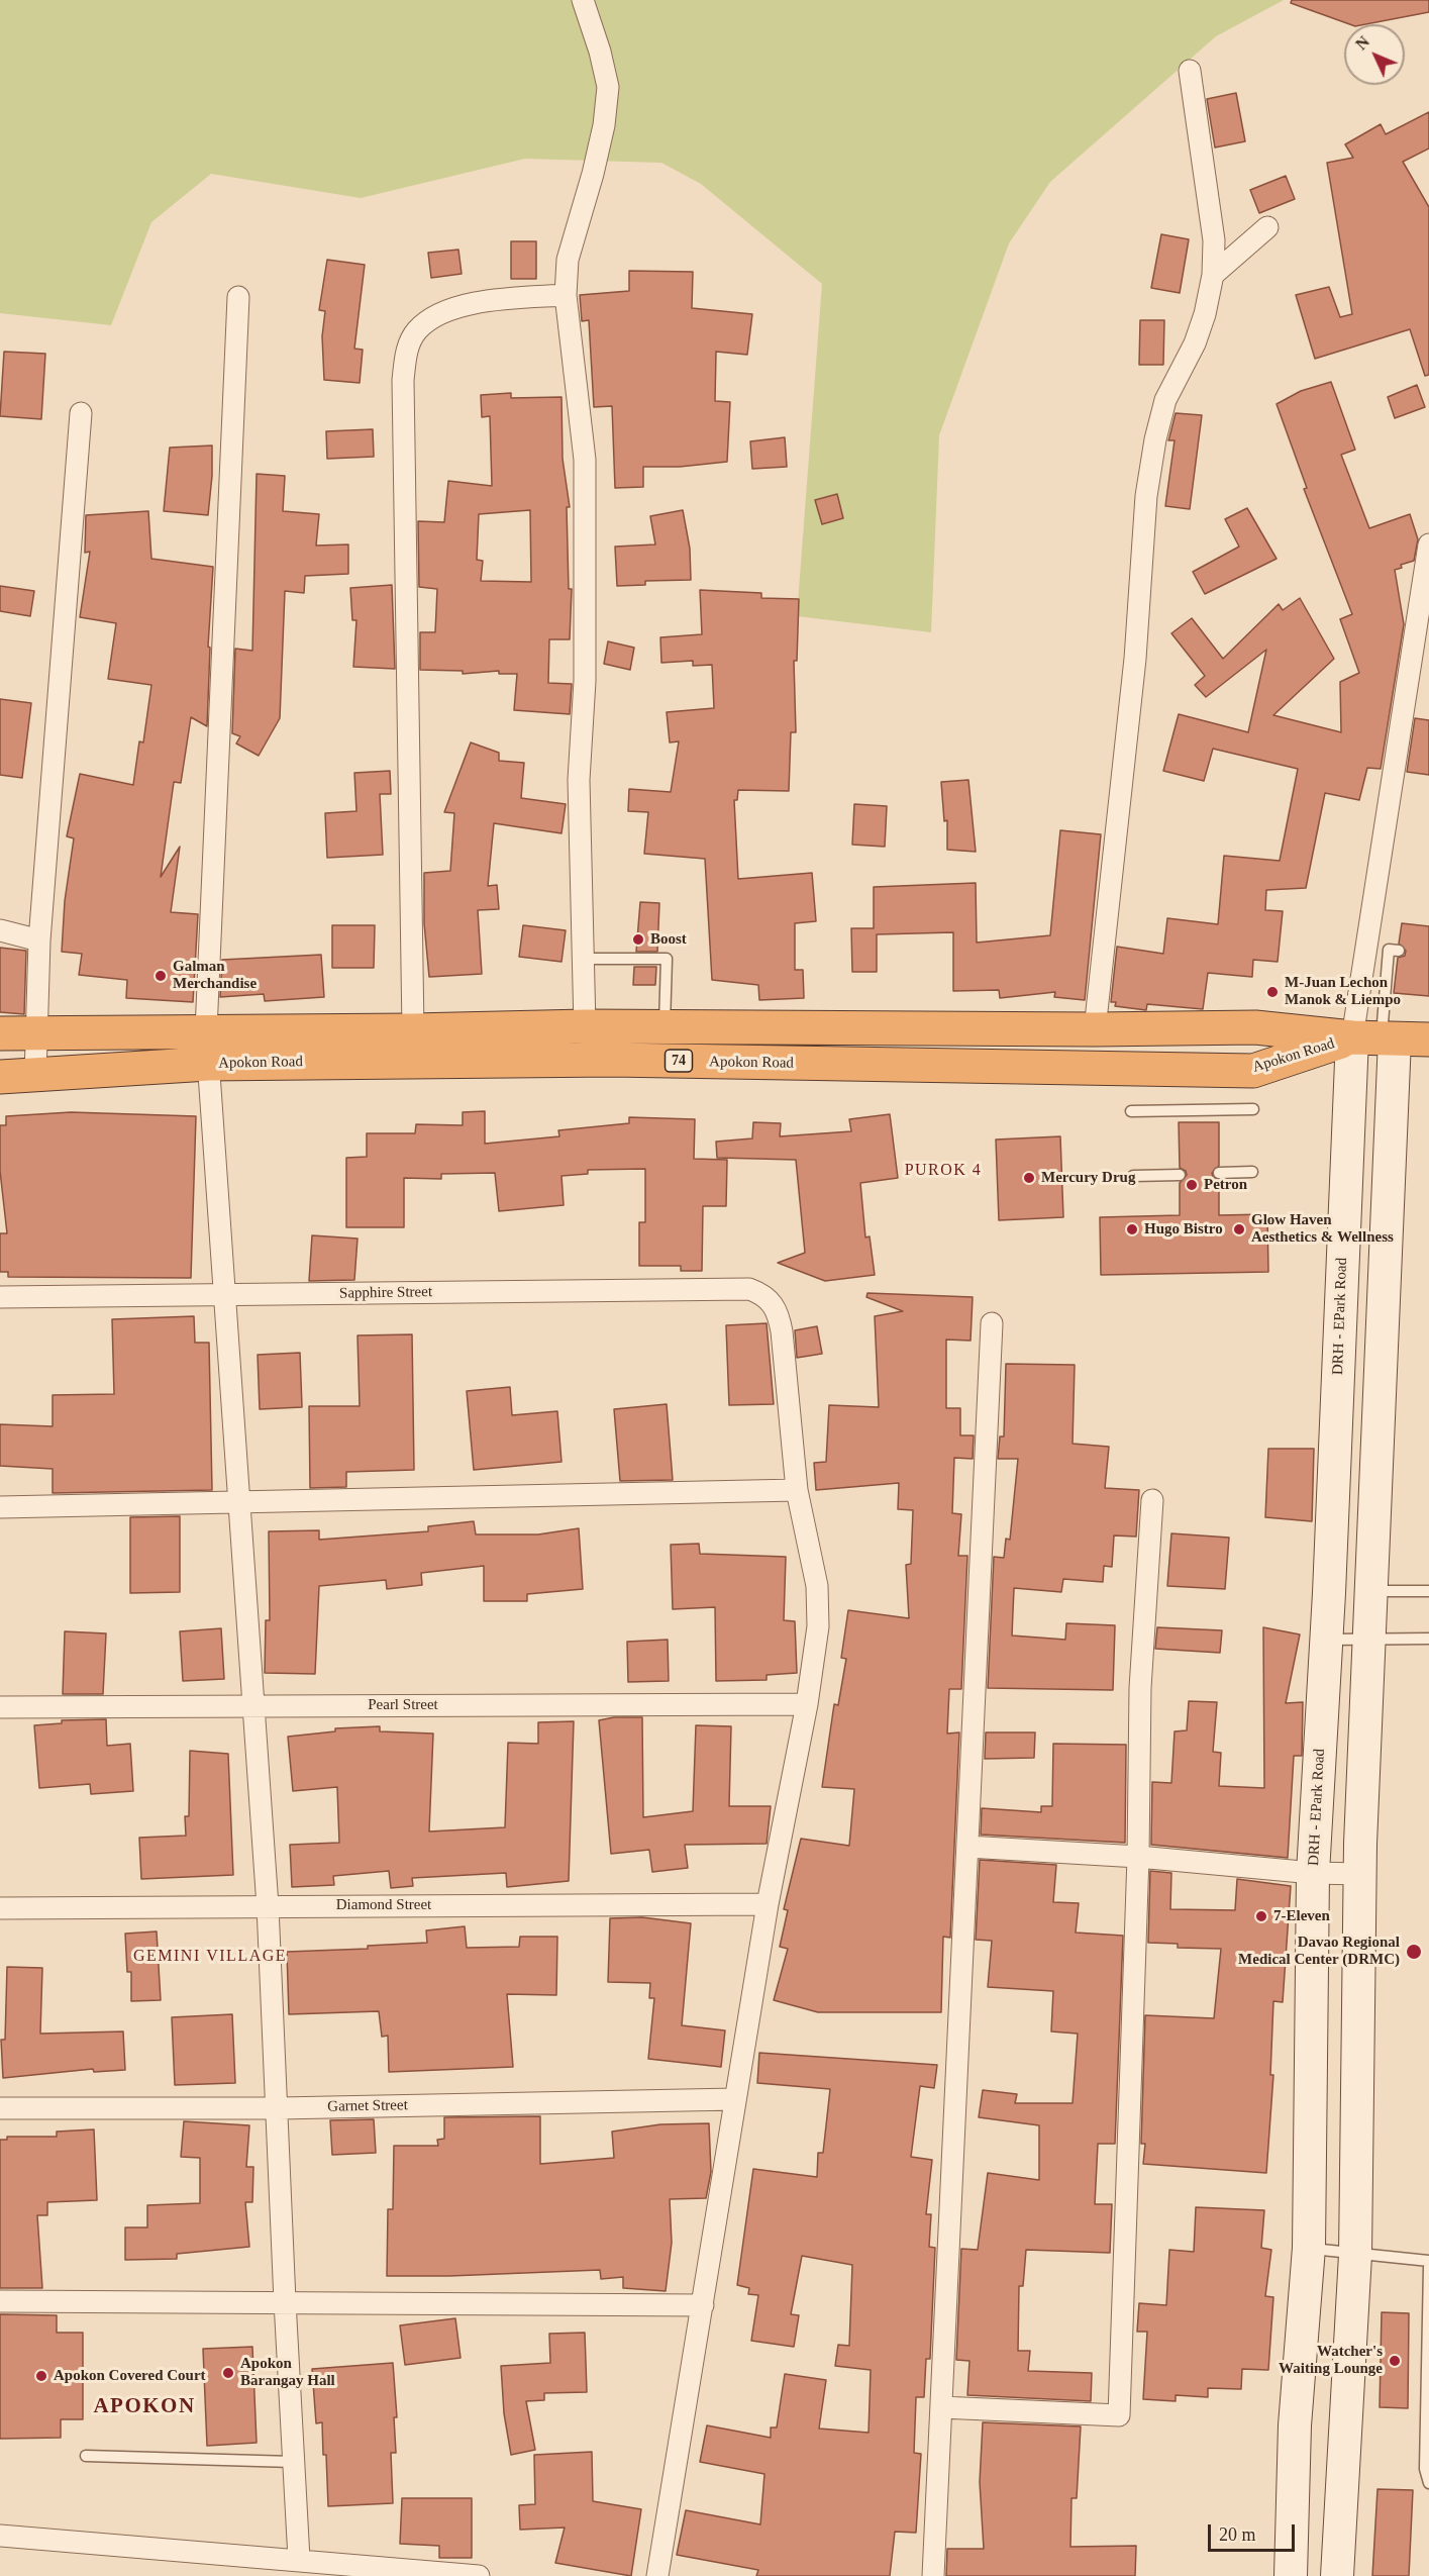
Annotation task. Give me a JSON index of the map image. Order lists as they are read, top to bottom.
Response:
{
  "streets": {
    "highway": ["Apokon Road", "74"],
    "main road": ["DRH - EPark Road"],
    "street": [
      "Sapphire Street",
      "Pearl Street",
      "Diamond Street",
      "Garnet Street"
    ]
  },
  "crossings": [
    ["Apokon Road", "DRH - EPark Road"]
  ],
  "districts": ["PUROK 4", "GEMINI VILLAGE", "APOKON"],
  "places": [
    "Boost",
    "Galman Merchandise",
    "M-Juan Lechon Manok & Liempo",
    "Mercury Drug",
    "Petron",
    "Hugo Bistro",
    "Glow Haven Aesthetics & Wellness",
    "7-Eleven",
    "Davao Regional Medical Center (DRMC)",
    "Watcher's Waiting Lounge",
    "Apokon Barangay Hall",
    "Apokon Covered Court"
  ],
  "scale_bar": "20 m",
  "north": "top left"
}
